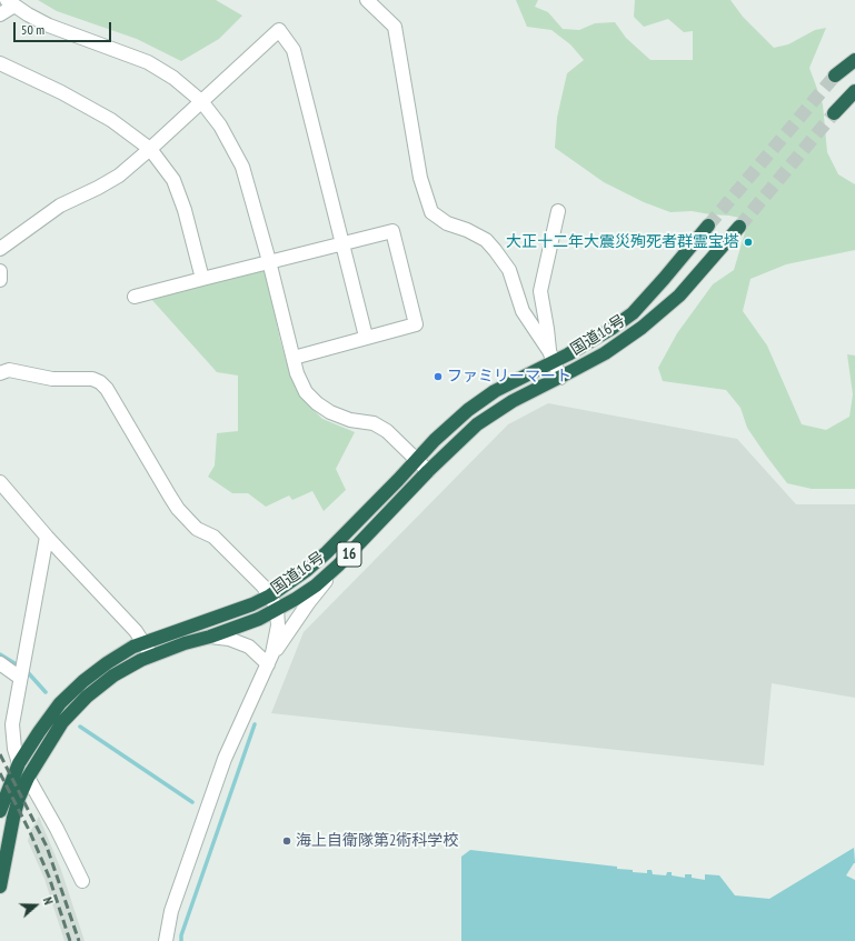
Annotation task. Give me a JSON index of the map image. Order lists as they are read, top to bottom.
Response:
{
  "streets": {
    "highway": ["国道16号", "16"]
  },
  "places": ["大正十二年大震災殉死者群霊宝塔", "ファミリーマート", "海上自衛隊第2術科学校"],
  "scale_bar": "50 m",
  "north": "right"
}
